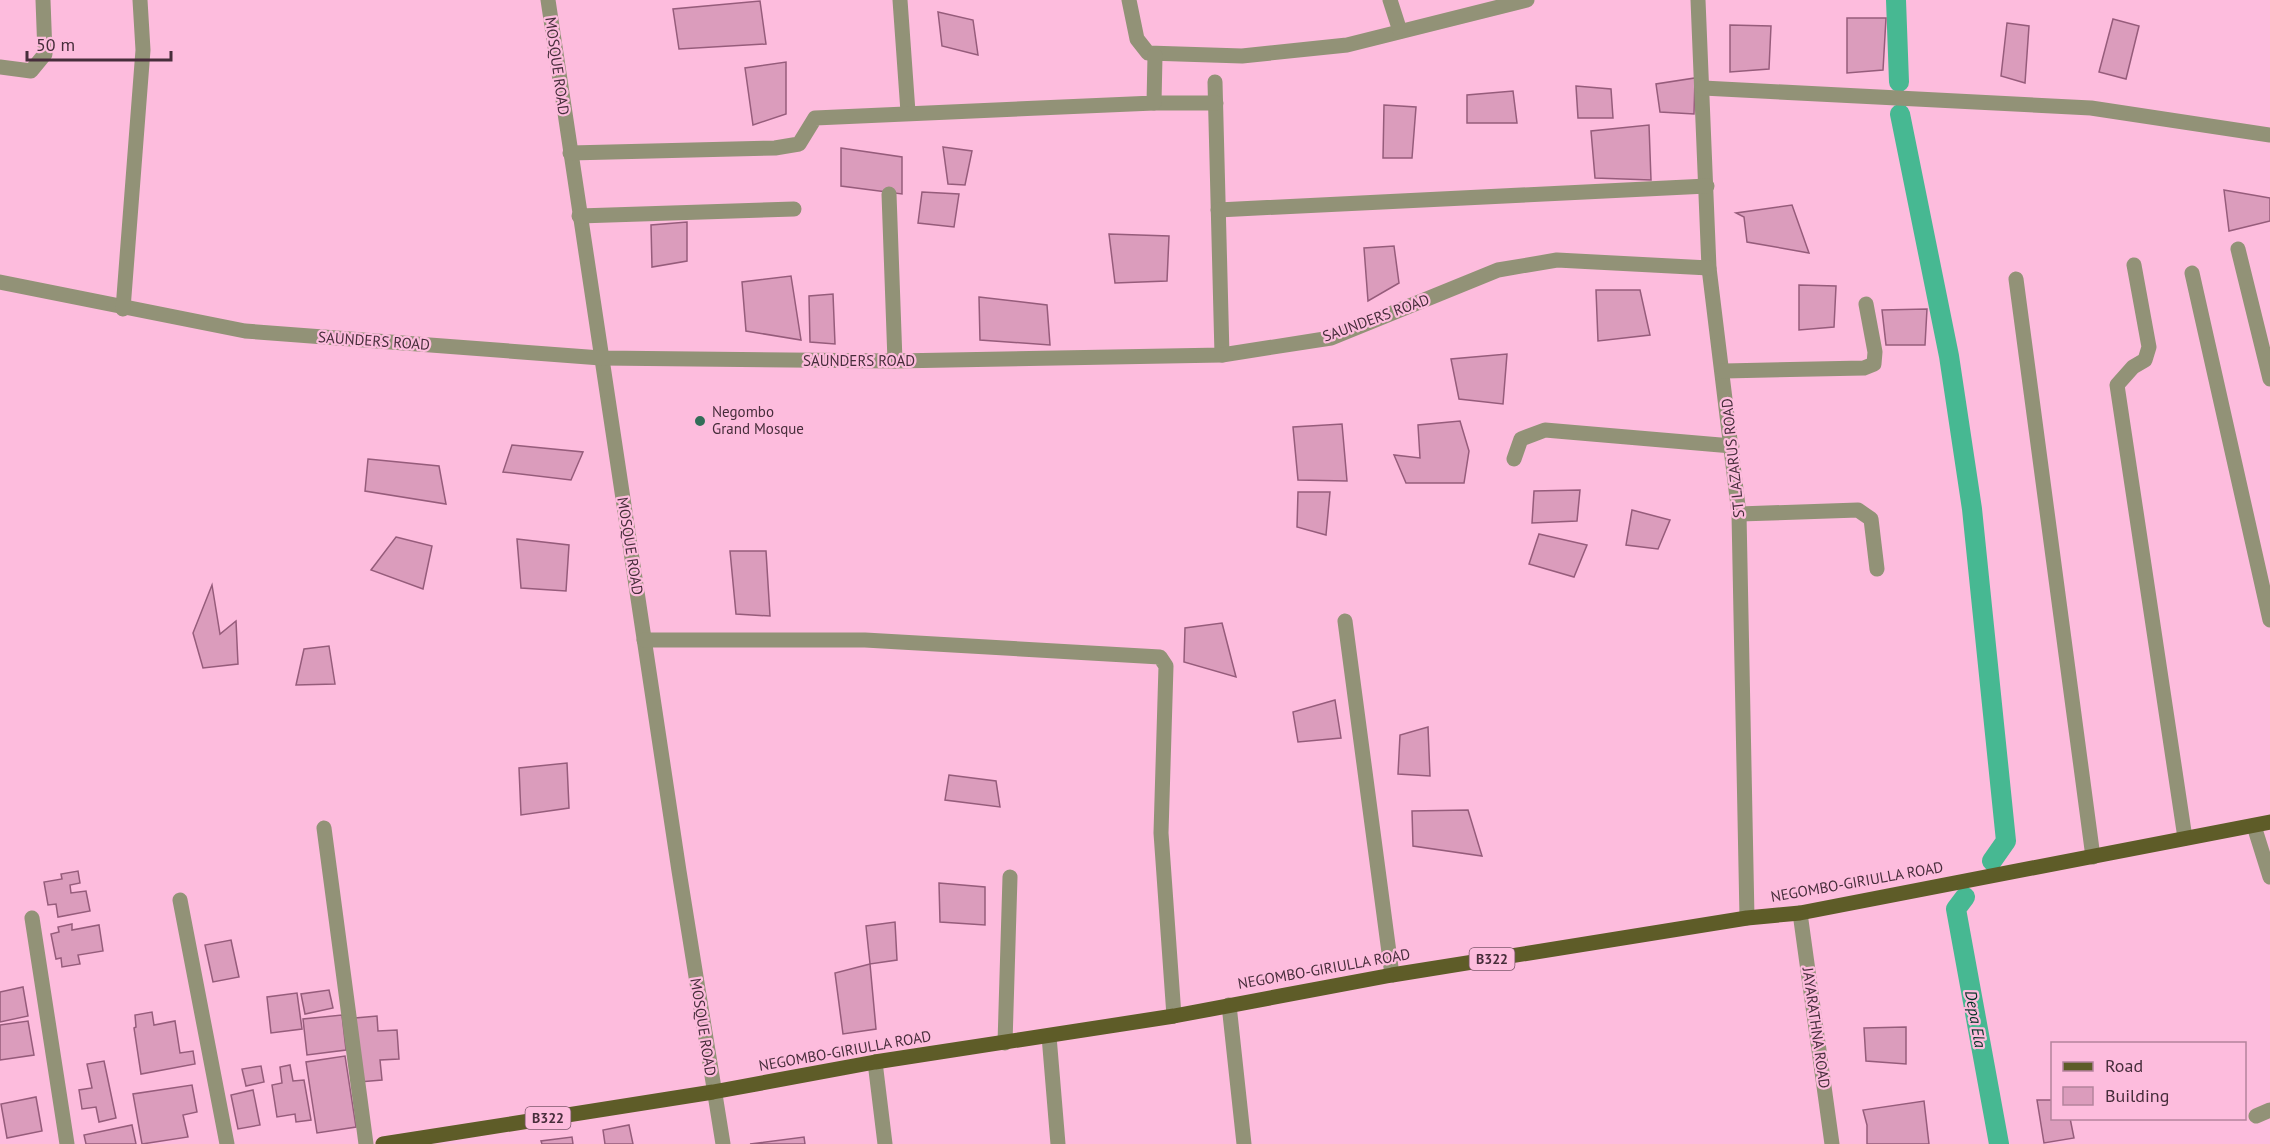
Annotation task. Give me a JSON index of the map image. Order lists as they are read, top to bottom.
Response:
{
  "streets": {
    "main road": ["NEGOMBO-GIRIULLA ROAD", "B322"],
    "street": [
      "MOSQUE ROAD",
      "SAUNDERS ROAD",
      "ST LAZARUS ROAD",
      "JAYARATHNA ROAD"
    ]
  },
  "crossings": [
    ["MOSQUE ROAD", "SAUNDERS ROAD"],
    ["MOSQUE ROAD", "NEGOMBO-GIRIULLA ROAD"],
    ["SAUNDERS ROAD", "ST LAZARUS ROAD"],
    ["ST LAZARUS ROAD", "NEGOMBO-GIRIULLA ROAD"],
    ["NEGOMBO-GIRIULLA ROAD", "JAYARATHNA ROAD"]
  ],
  "water": ["Depa Ela"],
  "places": ["Negombo Grand Mosque"],
  "legend": ["Road", "Building"],
  "scale_bar": "50 m"
}
